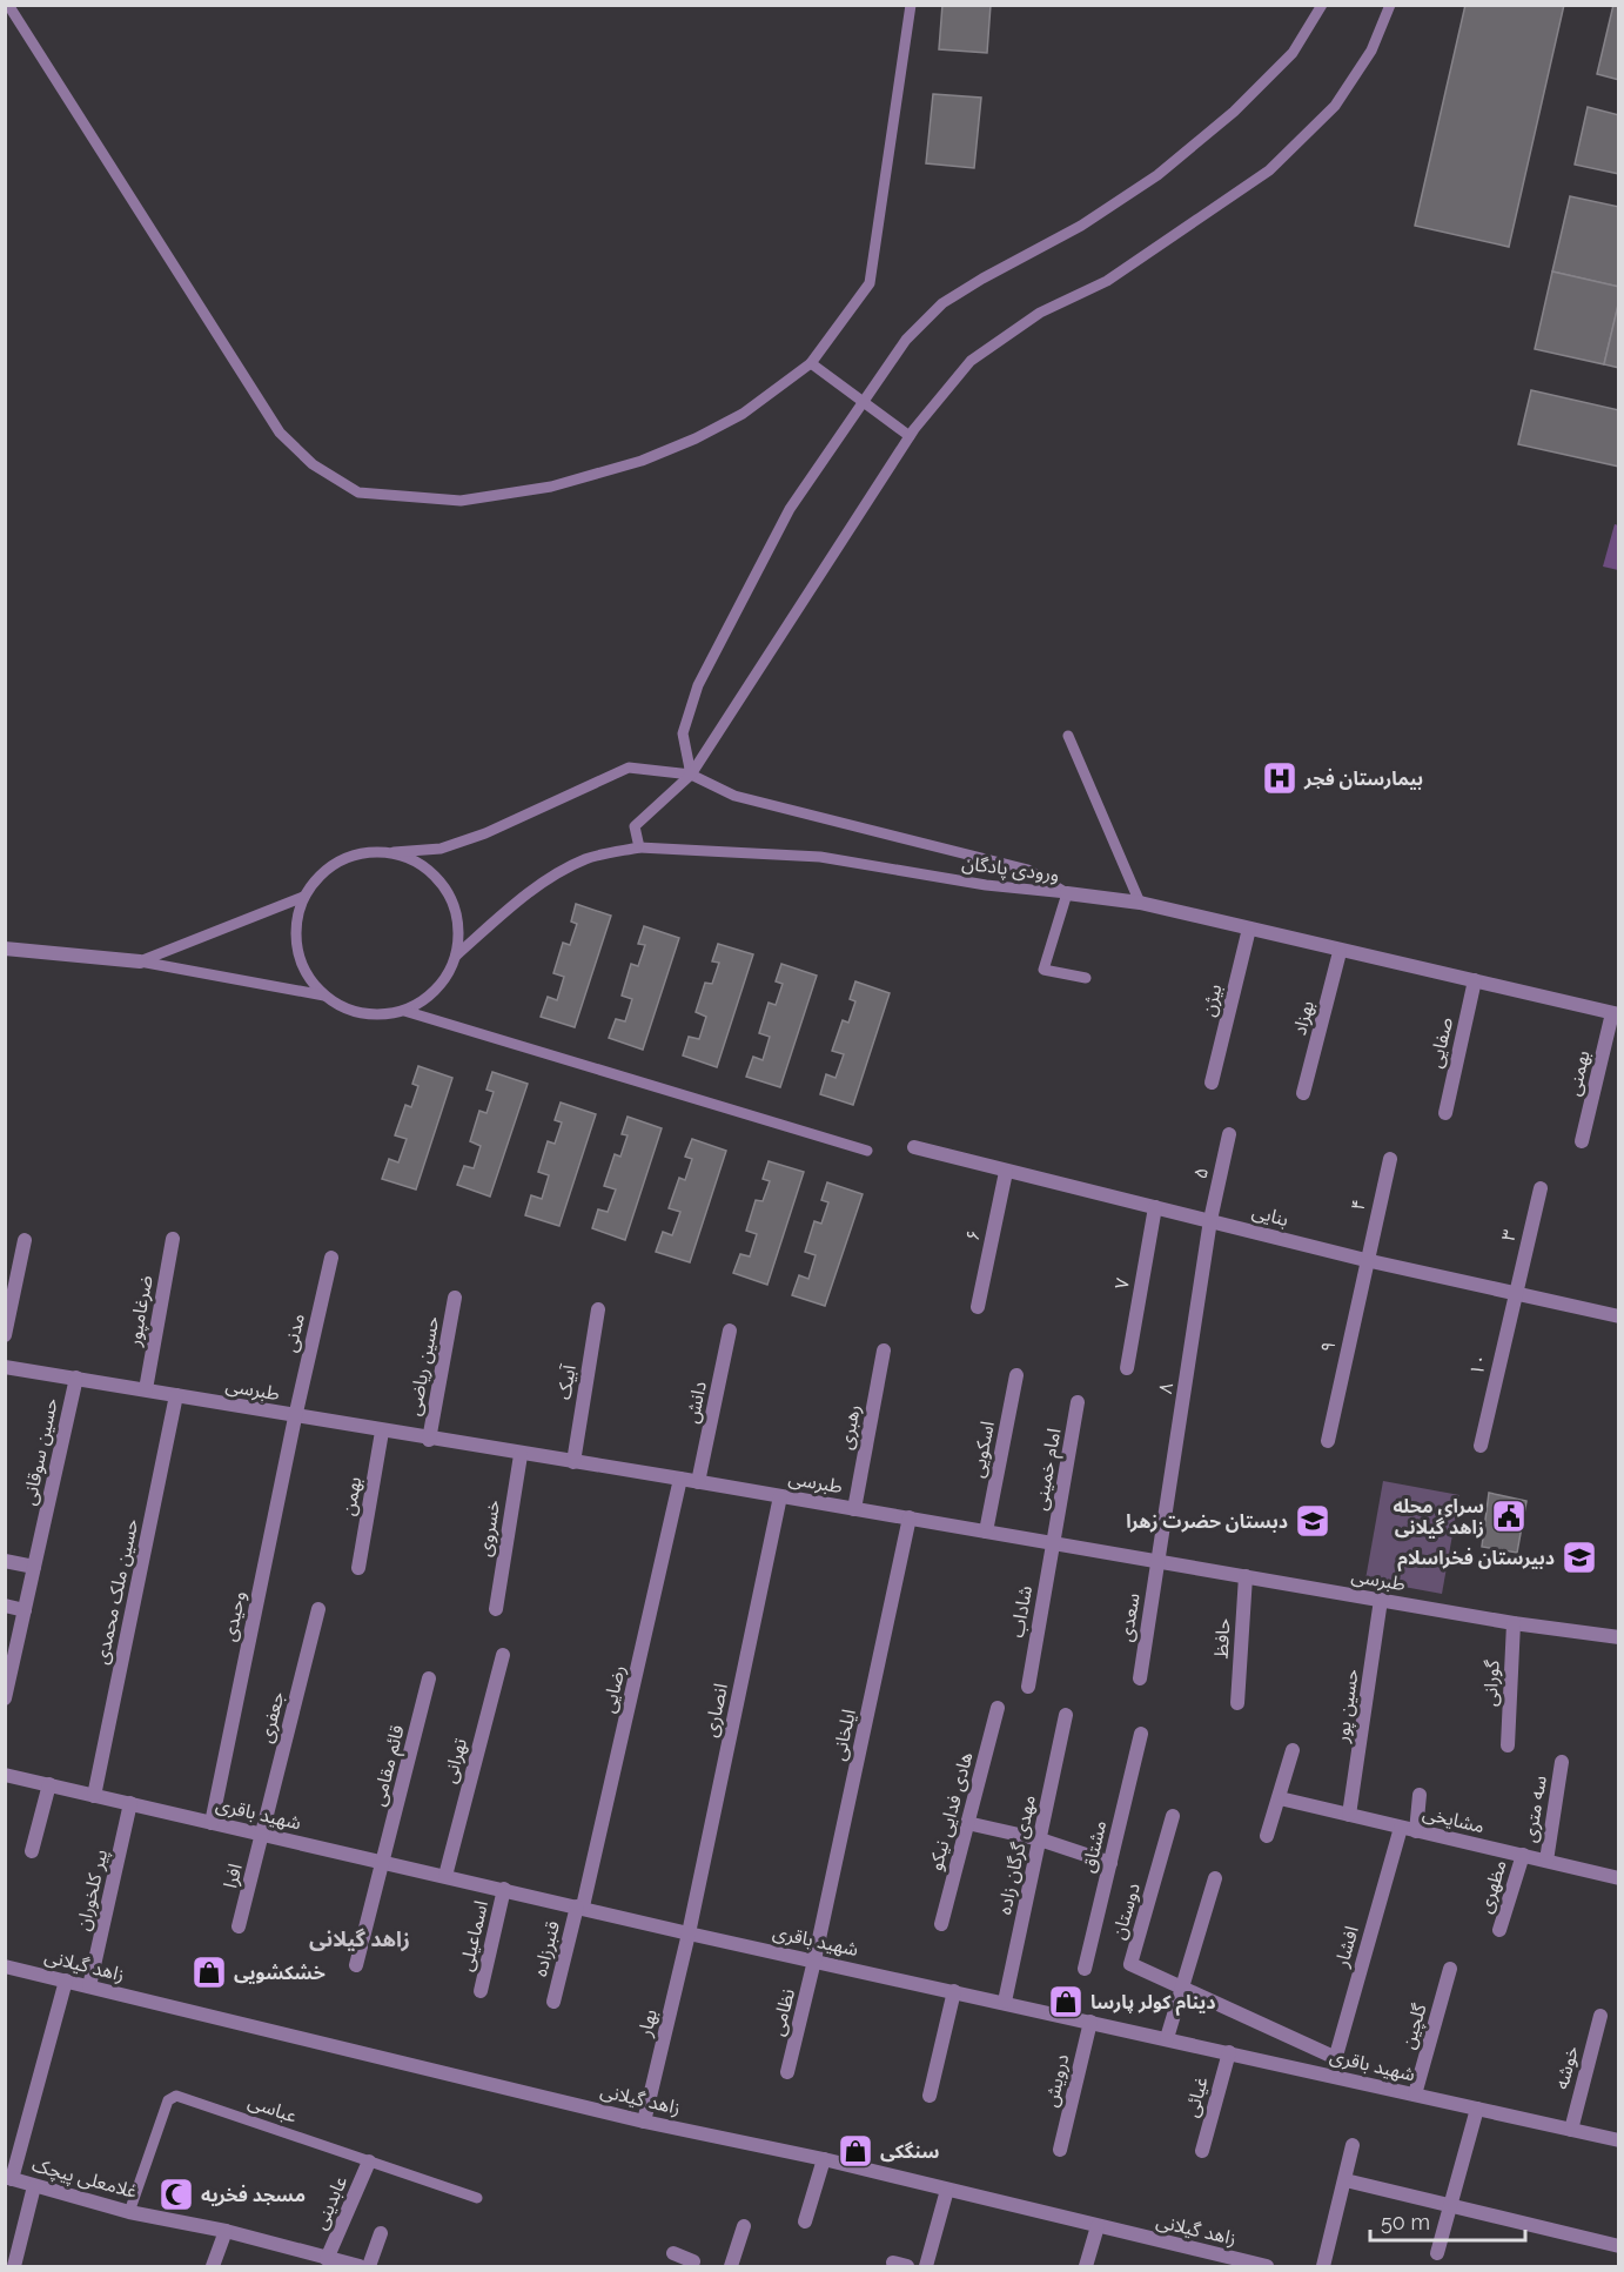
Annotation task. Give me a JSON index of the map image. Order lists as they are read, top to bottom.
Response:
{
  "streets": {
    "street": [
      "بیژن",
      "بهزاد",
      "صفایی",
      "بهمنی",
      "۵",
      "۴",
      "بنایی",
      "۶",
      "۳",
      "۷",
      "ضرغامپور",
      "مدنی",
      "۹",
      "۱۰",
      "حسین ریاضی",
      "آبیک",
      "۸",
      "طبرسی",
      "دانش",
      "رهبری",
      "اسکویی",
      "حسین سوقانی",
      "امام خمینی",
      "بهمن",
      "خسروی",
      "حسین ملک محمدی",
      "شاداب",
      "وحیدی",
      "سعدی",
      "حافظ",
      "گورانی",
      "رضایی",
      "حسین پور",
      "انصاری",
      "جعفری",
      "ایلخانی",
      "تهرانی",
      "قائم مقامی",
      "سه متری",
      "هادی فدایی نیکو",
      "شهید باقری",
      "مشایخی",
      "مشتاق",
      "مهدی گرگان زاده",
      "افرا",
      "مظهری",
      "پیر کلخوران",
      "دوستان",
      "اسماعیلی",
      "افشار",
      "قنبرزاده",
      "زاهد گیلانی",
      "نظامی",
      "بهار",
      "گلچین",
      "خوشه",
      "درویش",
      "غیائی",
      "غلامعلی پیچک",
      "عابدینی"
    ],
    "lane": ["ورودی پادگان", "عباسی"]
  },
  "crossings": [
    ["۵", "بنایی"],
    ["۵", "۸"],
    ["۴", "بنایی"],
    ["۴", "۹"],
    ["بنایی", "۶"],
    ["بنایی", "۳"],
    ["بنایی", "۷"],
    ["بنایی", "۹"],
    ["بنایی", "۱۰"],
    ["بنایی", "۸"],
    ["۳", "۱۰"],
    ["ضرغامپور", "طبرسی"],
    ["مدنی", "طبرسی"],
    ["مدنی", "وحیدی"],
    ["حسین ریاضی", "طبرسی"],
    ["آبیک", "طبرسی"],
    ["۸", "طبرسی"],
    ["۸", "سعدی"],
    ["طبرسی", "دانش"],
    ["طبرسی", "رهبری"],
    ["طبرسی", "اسکویی"],
    ["طبرسی", "حسین سوقانی"],
    ["طبرسی", "امام خمینی"],
    ["طبرسی", "بهمن"],
    ["طبرسی", "خسروی"],
    ["طبرسی", "حسین ملک محمدی"],
    ["طبرسی", "شاداب"],
    ["طبرسی", "وحیدی"],
    ["طبرسی", "سعدی"],
    ["طبرسی", "حافظ"],
    ["طبرسی", "گورانی"],
    ["طبرسی", "رضایی"],
    ["طبرسی", "حسین پور"],
    ["طبرسی", "انصاری"],
    ["طبرسی", "ایلخانی"],
    ["امام خمینی", "شاداب"],
    ["حسین ملک محمدی", "شهید باقری"],
    ["وحیدی", "شهید باقری"],
    ["رضایی", "شهید باقری"],
    ["رضایی", "قنبرزاده"],
    ["حسین پور", "مشایخی"],
    ["انصاری", "شهید باقری"],
    ["انصاری", "بهار"],
    ["جعفری", "شهید باقری"],
    ["جعفری", "افرا"],
    ["ایلخانی", "شهید باقری"],
    ["ایلخانی", "نظامی"],
    ["تهرانی", "شهید باقری"],
    ["قائم مقامی", "شهید باقری"],
    ["سه متری", "مشایخی"],
    ["شهید باقری", "مهدی گرگان زاده"],
    ["شهید باقری", "افرا"],
    ["شهید باقری", "پیر کلخوران"],
    ["شهید باقری", "اسماعیلی"],
    ["شهید باقری", "افشار"],
    ["شهید باقری", "قنبرزاده"],
    ["شهید باقری", "نظامی"],
    ["شهید باقری", "بهار"],
    ["شهید باقری", "گلچین"],
    ["شهید باقری", "خوشه"],
    ["شهید باقری", "درویش"],
    ["شهید باقری", "غیائی"],
    ["مشایخی", "مظهری"],
    ["مشایخی", "افشار"],
    ["پیر کلخوران", "زاهد گیلانی"],
    ["دوستان", "افشار"],
    ["زاهد گیلانی", "بهار"],
    ["عباسی", "غلامعلی پیچک"],
    ["عباسی", "عابدینی"],
    ["غلامعلی پیچک", "عابدینی"]
  ],
  "districts": ["زاهد گیلانی"],
  "places": {
    "hospital": ["بیمارستان فجر"],
    "public building": ["سرای محله زاهد گیلانی"],
    "school or university": ["دبستان حضرت زهرا", "دبیرستان فخراسلام"],
    "shop": ["خشکشویی", "دینام کولر پارسا", "سنگکی"],
    "mosque": ["مسجد فخریه"]
  },
  "scale_bar": "50 m"
}
